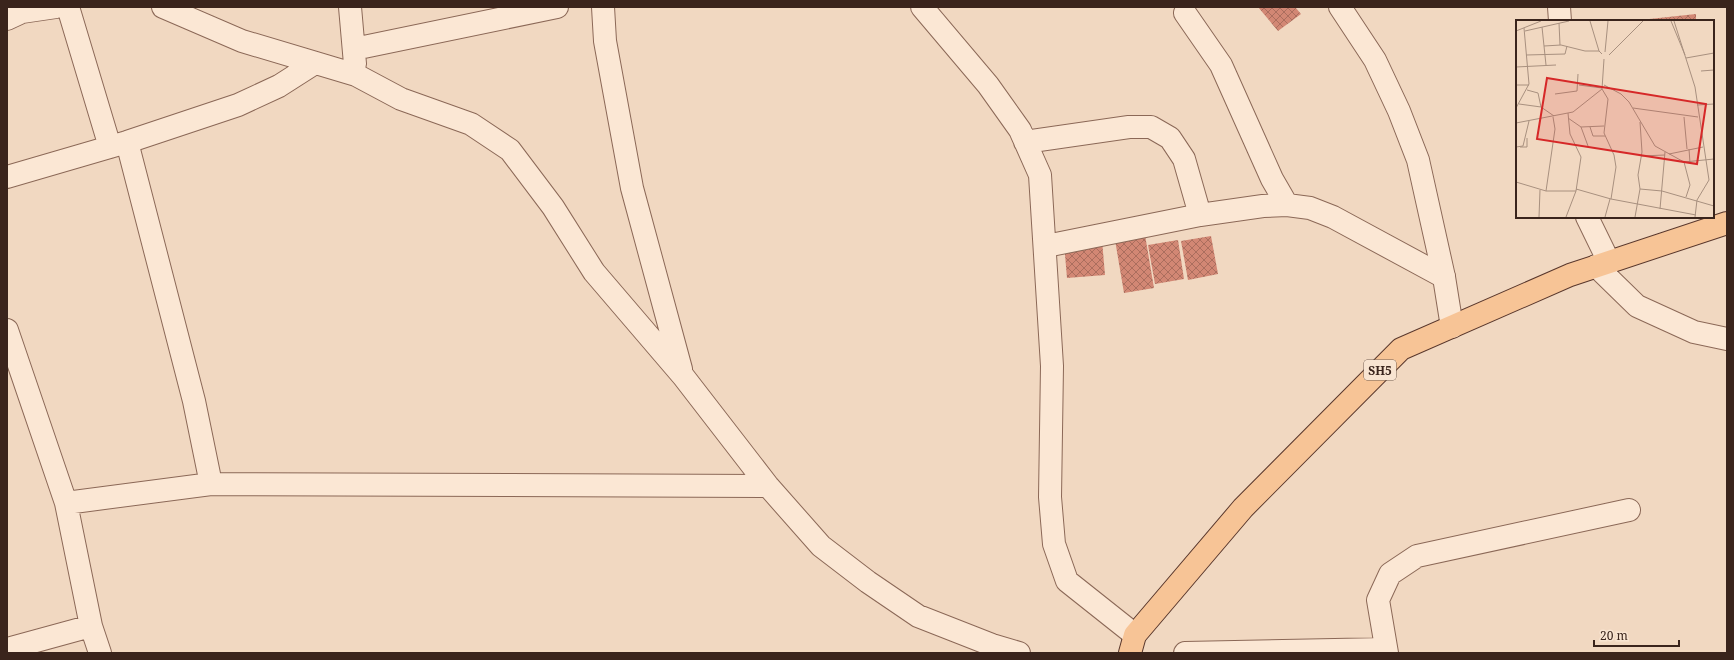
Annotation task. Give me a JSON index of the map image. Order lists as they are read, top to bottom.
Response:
{
  "streets": {
    "main road": ["SH5"]
  },
  "scale_bar": "20 m"
}
